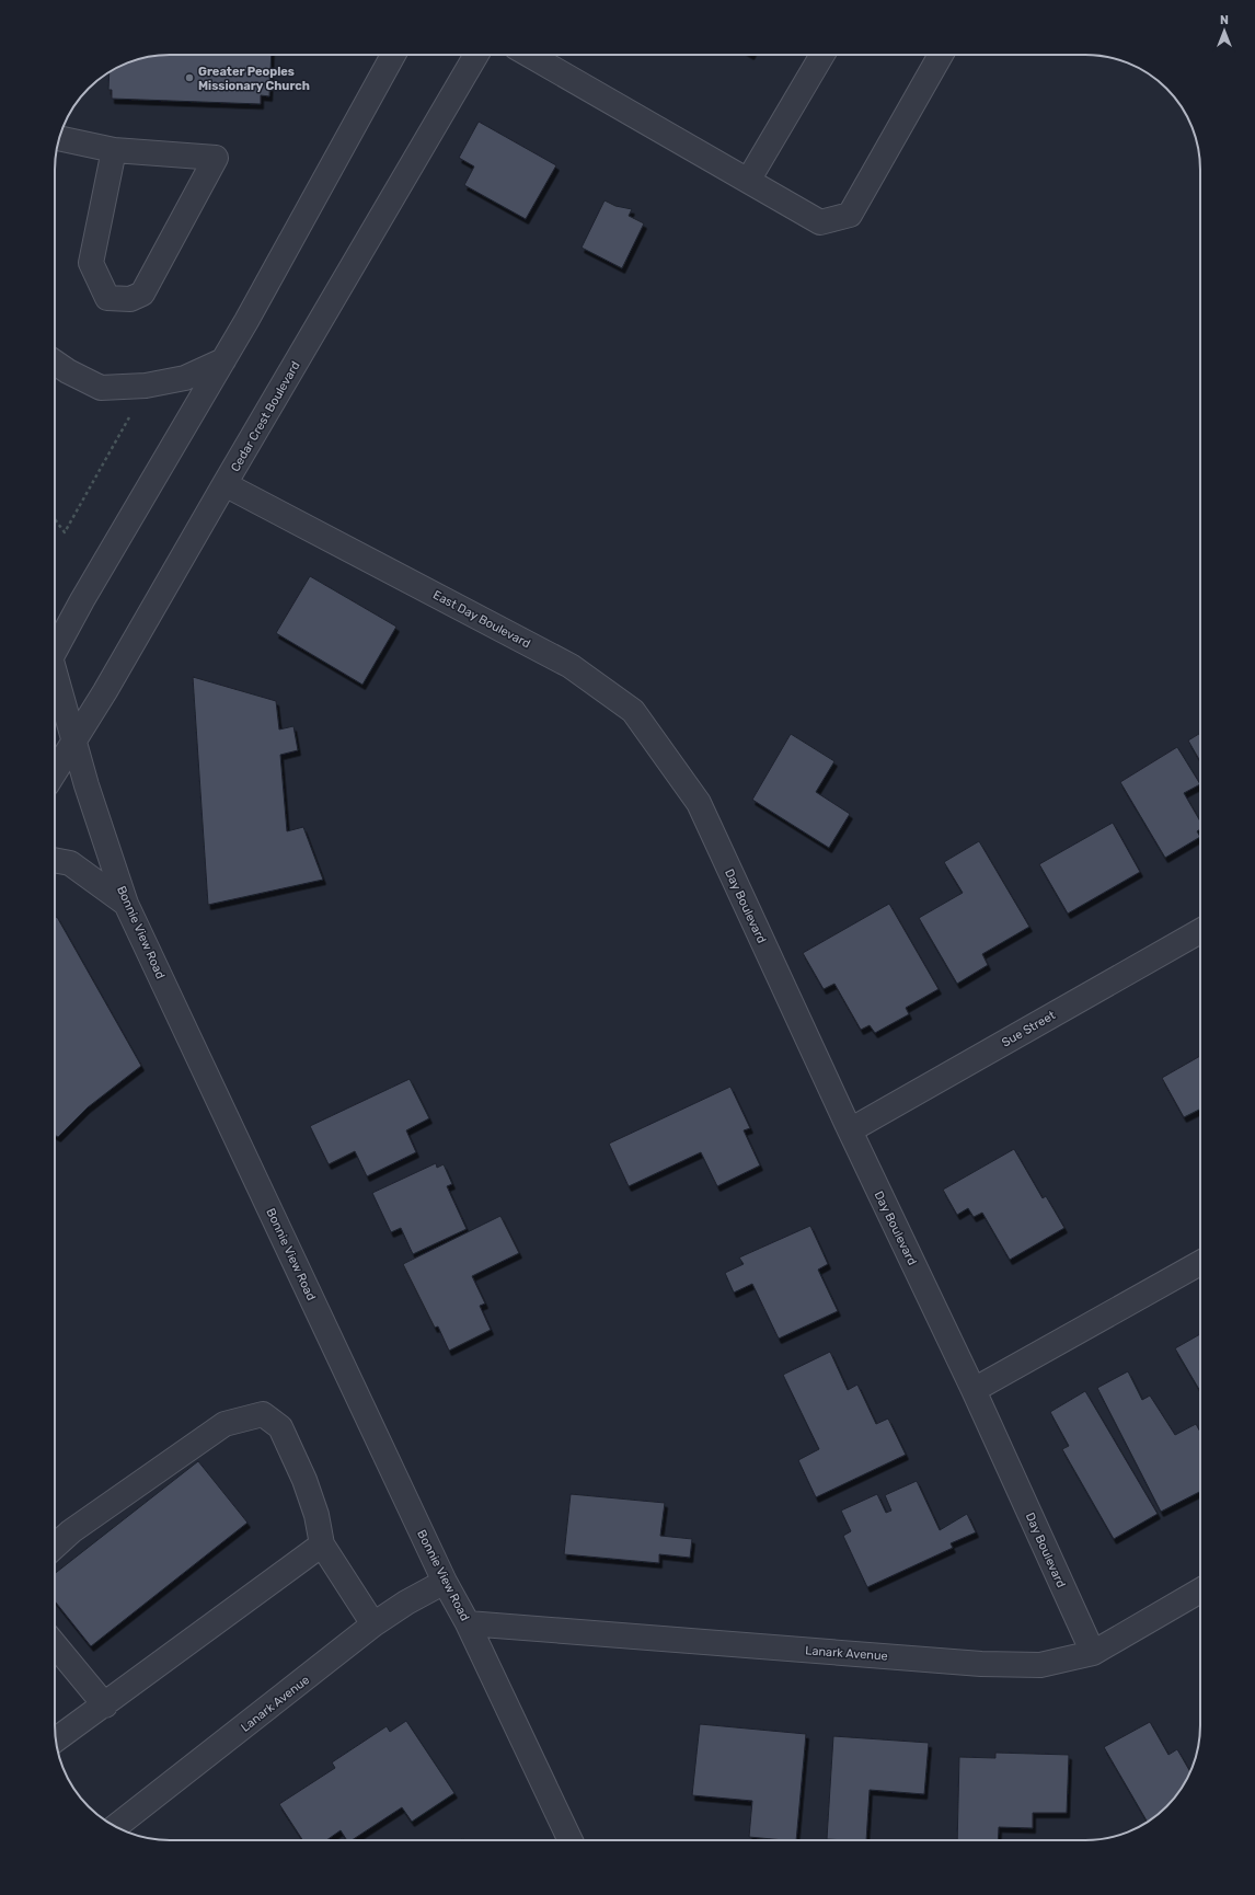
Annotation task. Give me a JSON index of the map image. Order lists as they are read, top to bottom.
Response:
{
  "streets": {
    "street": [
      "Cedar Crest Boulevard",
      "East Day Boulevard",
      "Day Boulevard",
      "Bonnie View Road",
      "Sue Street",
      "Lanark Avenue"
    ]
  },
  "crossings": [
    ["Cedar Crest Boulevard", "East Day Boulevard"],
    ["Cedar Crest Boulevard", "Bonnie View Road"],
    ["East Day Boulevard", "Day Boulevard"],
    ["Day Boulevard", "Sue Street"],
    ["Day Boulevard", "Lanark Avenue"],
    ["Bonnie View Road", "Lanark Avenue"]
  ],
  "places": ["Greater Peoples Missionary Church"],
  "north": "top"
}
